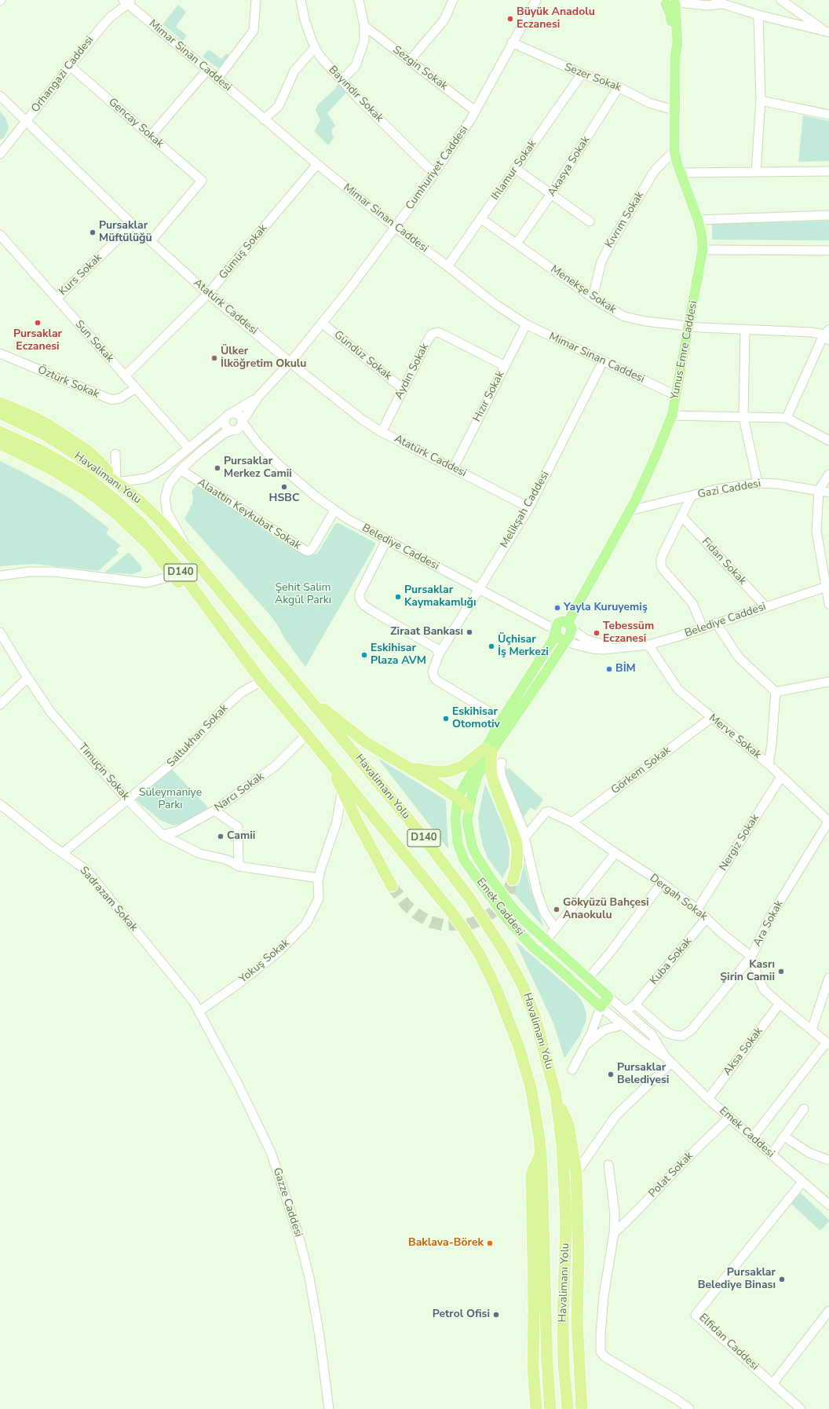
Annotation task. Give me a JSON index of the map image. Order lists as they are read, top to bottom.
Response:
{
  "streets": {
    "highway": ["Havalimanı Yolu", "D140"],
    "main road": ["Yunus Emre Caddesi", "Emek Caddesi"],
    "street": [
      "Mimar Sinan Caddesi",
      "Sezgin Sokak",
      "Orhangazi Caddesi",
      "Sezer Sokak",
      "Bayındır Sokak",
      "Gencay Sokak",
      "Akasya Sokak",
      "Cumhuriyet Caddesi",
      "Ihlamur Sokak",
      "Kıvrım Sokak",
      "Gümüş Sokak",
      "Kurs Sokak",
      "Menekşe Sokak",
      "Atatürk Caddesi",
      "Sun Sokak",
      "Gündüz Sokak",
      "Aydın Sokak",
      "Öztürk Sokak",
      "Hızır Sokak",
      "Gazi Caddesi",
      "Melikşah Caddesi",
      "Alaattin Keykubat Sokak",
      "Belediye Caddesi",
      "Fidan Sokak",
      "Saltukhan Sokak",
      "Merve Sokak",
      "Görkem Sokak",
      "Timuçin Sokak",
      "Narcı Sokak",
      "Nergiz Sokak",
      "Dergah Sokak",
      "Sadrazam Sokak",
      "Ara Sokak",
      "Yokuş Sokak",
      "Kuba Sokak",
      "Aksa Sokak",
      "Polat Sokak",
      "Gazze Caddesi",
      "Elfidan Caddesi"
    ]
  },
  "crossings": [
    ["Mimar Sinan Caddesi", "Orhangazi Caddesi"],
    ["Mimar Sinan Caddesi", "Cumhuriyet Caddesi"],
    ["Mimar Sinan Caddesi", "Ihlamur Sokak"],
    ["Mimar Sinan Caddesi", "Gümüş Sokak"],
    ["Mimar Sinan Caddesi", "Yunus Emre Caddesi"],
    ["Mimar Sinan Caddesi", "Hızır Sokak"],
    ["Mimar Sinan Caddesi", "Melikşah Caddesi"],
    ["Sezgin Sokak", "Cumhuriyet Caddesi"],
    ["Orhangazi Caddesi", "Gencay Sokak"],
    ["Orhangazi Caddesi", "Atatürk Caddesi"],
    ["Sezer Sokak", "Akasya Sokak"],
    ["Sezer Sokak", "Cumhuriyet Caddesi"],
    ["Sezer Sokak", "Ihlamur Sokak"],
    ["Sezer Sokak", "Yunus Emre Caddesi"],
    ["Bayındır Sokak", "Cumhuriyet Caddesi"],
    ["Gencay Sokak", "Atatürk Caddesi"],
    ["Akasya Sokak", "Menekşe Sokak"],
    ["Cumhuriyet Caddesi", "Atatürk Caddesi"],
    ["Cumhuriyet Caddesi", "Gündüz Sokak"],
    ["Ihlamur Sokak", "Menekşe Sokak"],
    ["Kıvrım Sokak", "Menekşe Sokak"],
    ["Kıvrım Sokak", "Yunus Emre Caddesi"],
    ["Gümüş Sokak", "Atatürk Caddesi"],
    ["Gümüş Sokak", "Sun Sokak"],
    ["Kurs Sokak", "Atatürk Caddesi"],
    ["Kurs Sokak", "Sun Sokak"],
    ["Menekşe Sokak", "Yunus Emre Caddesi"],
    ["Atatürk Caddesi", "Aydın Sokak"],
    ["Atatürk Caddesi", "Hızır Sokak"],
    ["Atatürk Caddesi", "Melikşah Caddesi"],
    ["Sun Sokak", "Öztürk Sokak"],
    ["Yunus Emre Caddesi", "Gazi Caddesi"],
    ["Yunus Emre Caddesi", "Belediye Caddesi"],
    ["Gündüz Sokak", "Aydın Sokak"],
    ["Aydın Sokak", "Hızır Sokak"],
    ["Melikşah Caddesi", "Belediye Caddesi"],
    ["Alaattin Keykubat Sokak", "Belediye Caddesi"],
    ["Belediye Caddesi", "Fidan Sokak"],
    ["Belediye Caddesi", "Merve Sokak"],
    ["D140", "Saltukhan Sokak"],
    ["D140", "Narcı Sokak"],
    ["Saltukhan Sokak", "Timuçin Sokak"],
    ["Saltukhan Sokak", "Sadrazam Sokak"],
    ["Merve Sokak", "Görkem Sokak"],
    ["Merve Sokak", "Nergiz Sokak"],
    ["Merve Sokak", "Ara Sokak"],
    ["Görkem Sokak", "Dergah Sokak"],
    ["Timuçin Sokak", "Narcı Sokak"],
    ["Timuçin Sokak", "Yokuş Sokak"],
    ["Nergiz Sokak", "Dergah Sokak"],
    ["Dergah Sokak", "Ara Sokak"],
    ["Dergah Sokak", "Kuba Sokak"],
    ["Sadrazam Sokak", "Yokuş Sokak"],
    ["Sadrazam Sokak", "Gazze Caddesi"],
    ["Emek Caddesi", "Aksa Sokak"],
    ["Emek Caddesi", "Polat Sokak"],
    ["Emek Caddesi", "Elfidan Caddesi"],
    ["Ara Sokak", "Kuba Sokak"],
    ["Yokuş Sokak", "Gazze Caddesi"]
  ],
  "parks": ["Şehit Salim Akgül Parkı", "Süleymaniye Parkı"],
  "places": [
    "Büyük Anadolu Eczanesi",
    "Pursaklar Müftülüğü",
    "Pursaklar Eczanesi",
    "Ülker İlköğretim Okulu",
    "Pursaklar Merkez Camii",
    "HSBC",
    "Pursaklar Kaymakamlığı",
    "Yayla Kuruyemiş",
    "Ziraat Bankası",
    "Tebessüm Eczanesi",
    "Üçhisar İş Merkezi",
    "Eskihisar Plaza AVM",
    "BİM",
    "Eskihisar Otomotiv",
    "Camii",
    "Gökyüzü Bahçesi Anaokulu",
    "Kasrı Şirin Camii",
    "Pursaklar Belediyesi",
    "Baklava-Börek",
    "Pursaklar Belediye Binası",
    "Petrol Ofisi"
  ]
}
